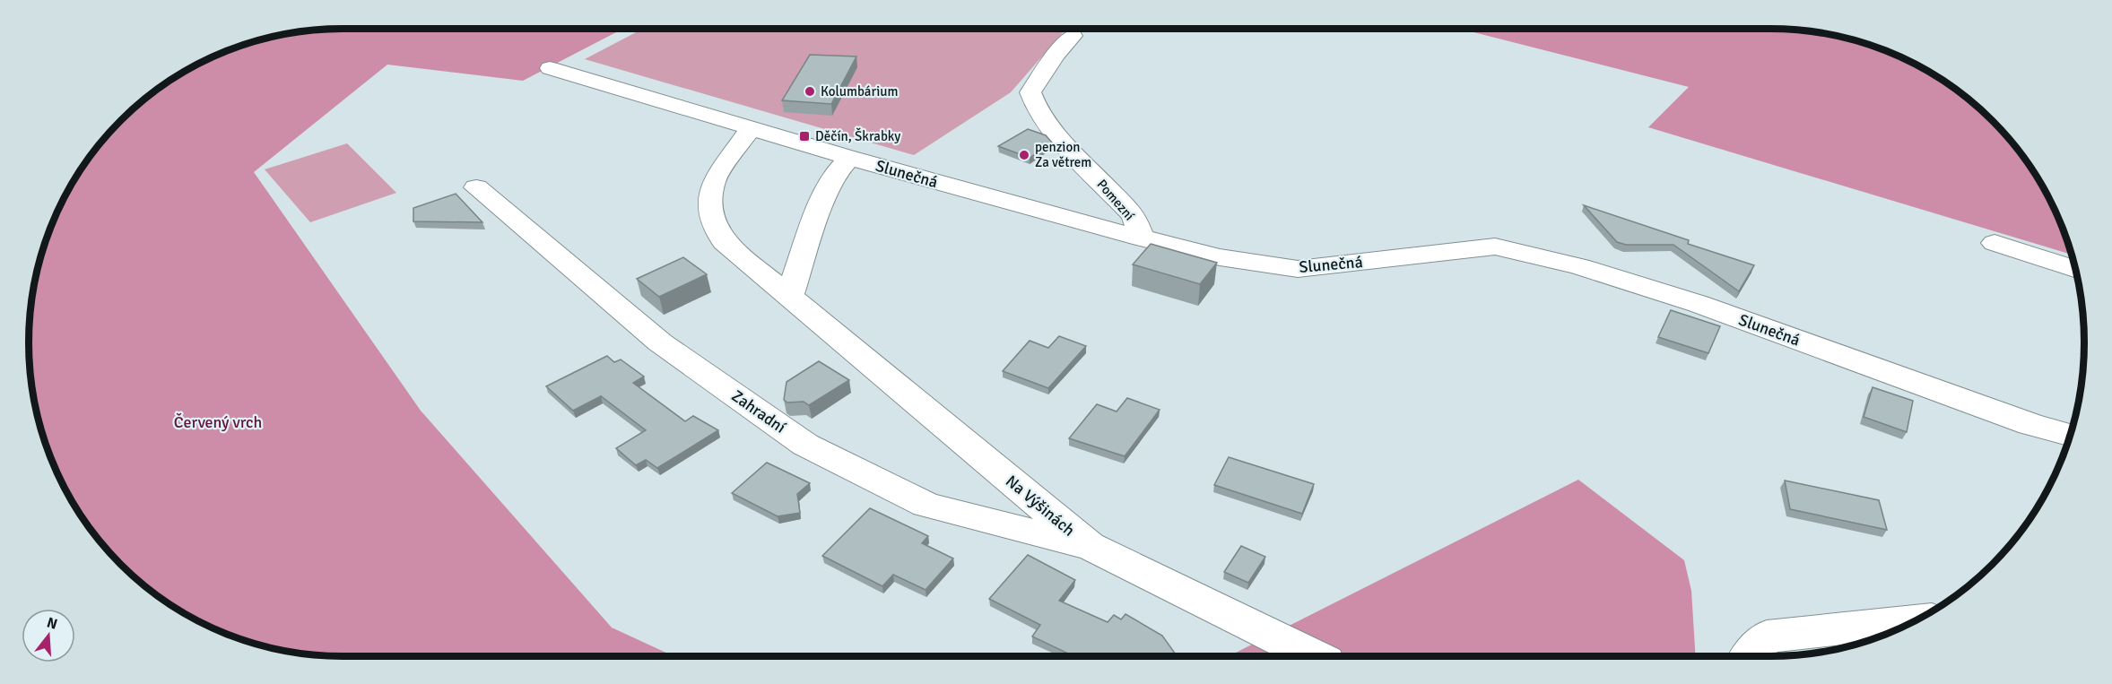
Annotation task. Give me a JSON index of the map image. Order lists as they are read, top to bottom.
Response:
{
  "streets": {
    "street": [
      "Slunečná",
      "Pomezní",
      "Zahradní",
      "Na Výšinách"
    ]
  },
  "crossings": [
    ["Slunečná", "Pomezní"],
    ["Slunečná", "Na Výšinách"],
    ["Zahradní", "Na Výšinách"]
  ],
  "parks": ["Červený vrch"],
  "places": {
    "other": ["Kolumbárium", "penzion Za větrem"],
    "transit": ["Děčín, Škrabky"]
  },
  "north": "top"
}
